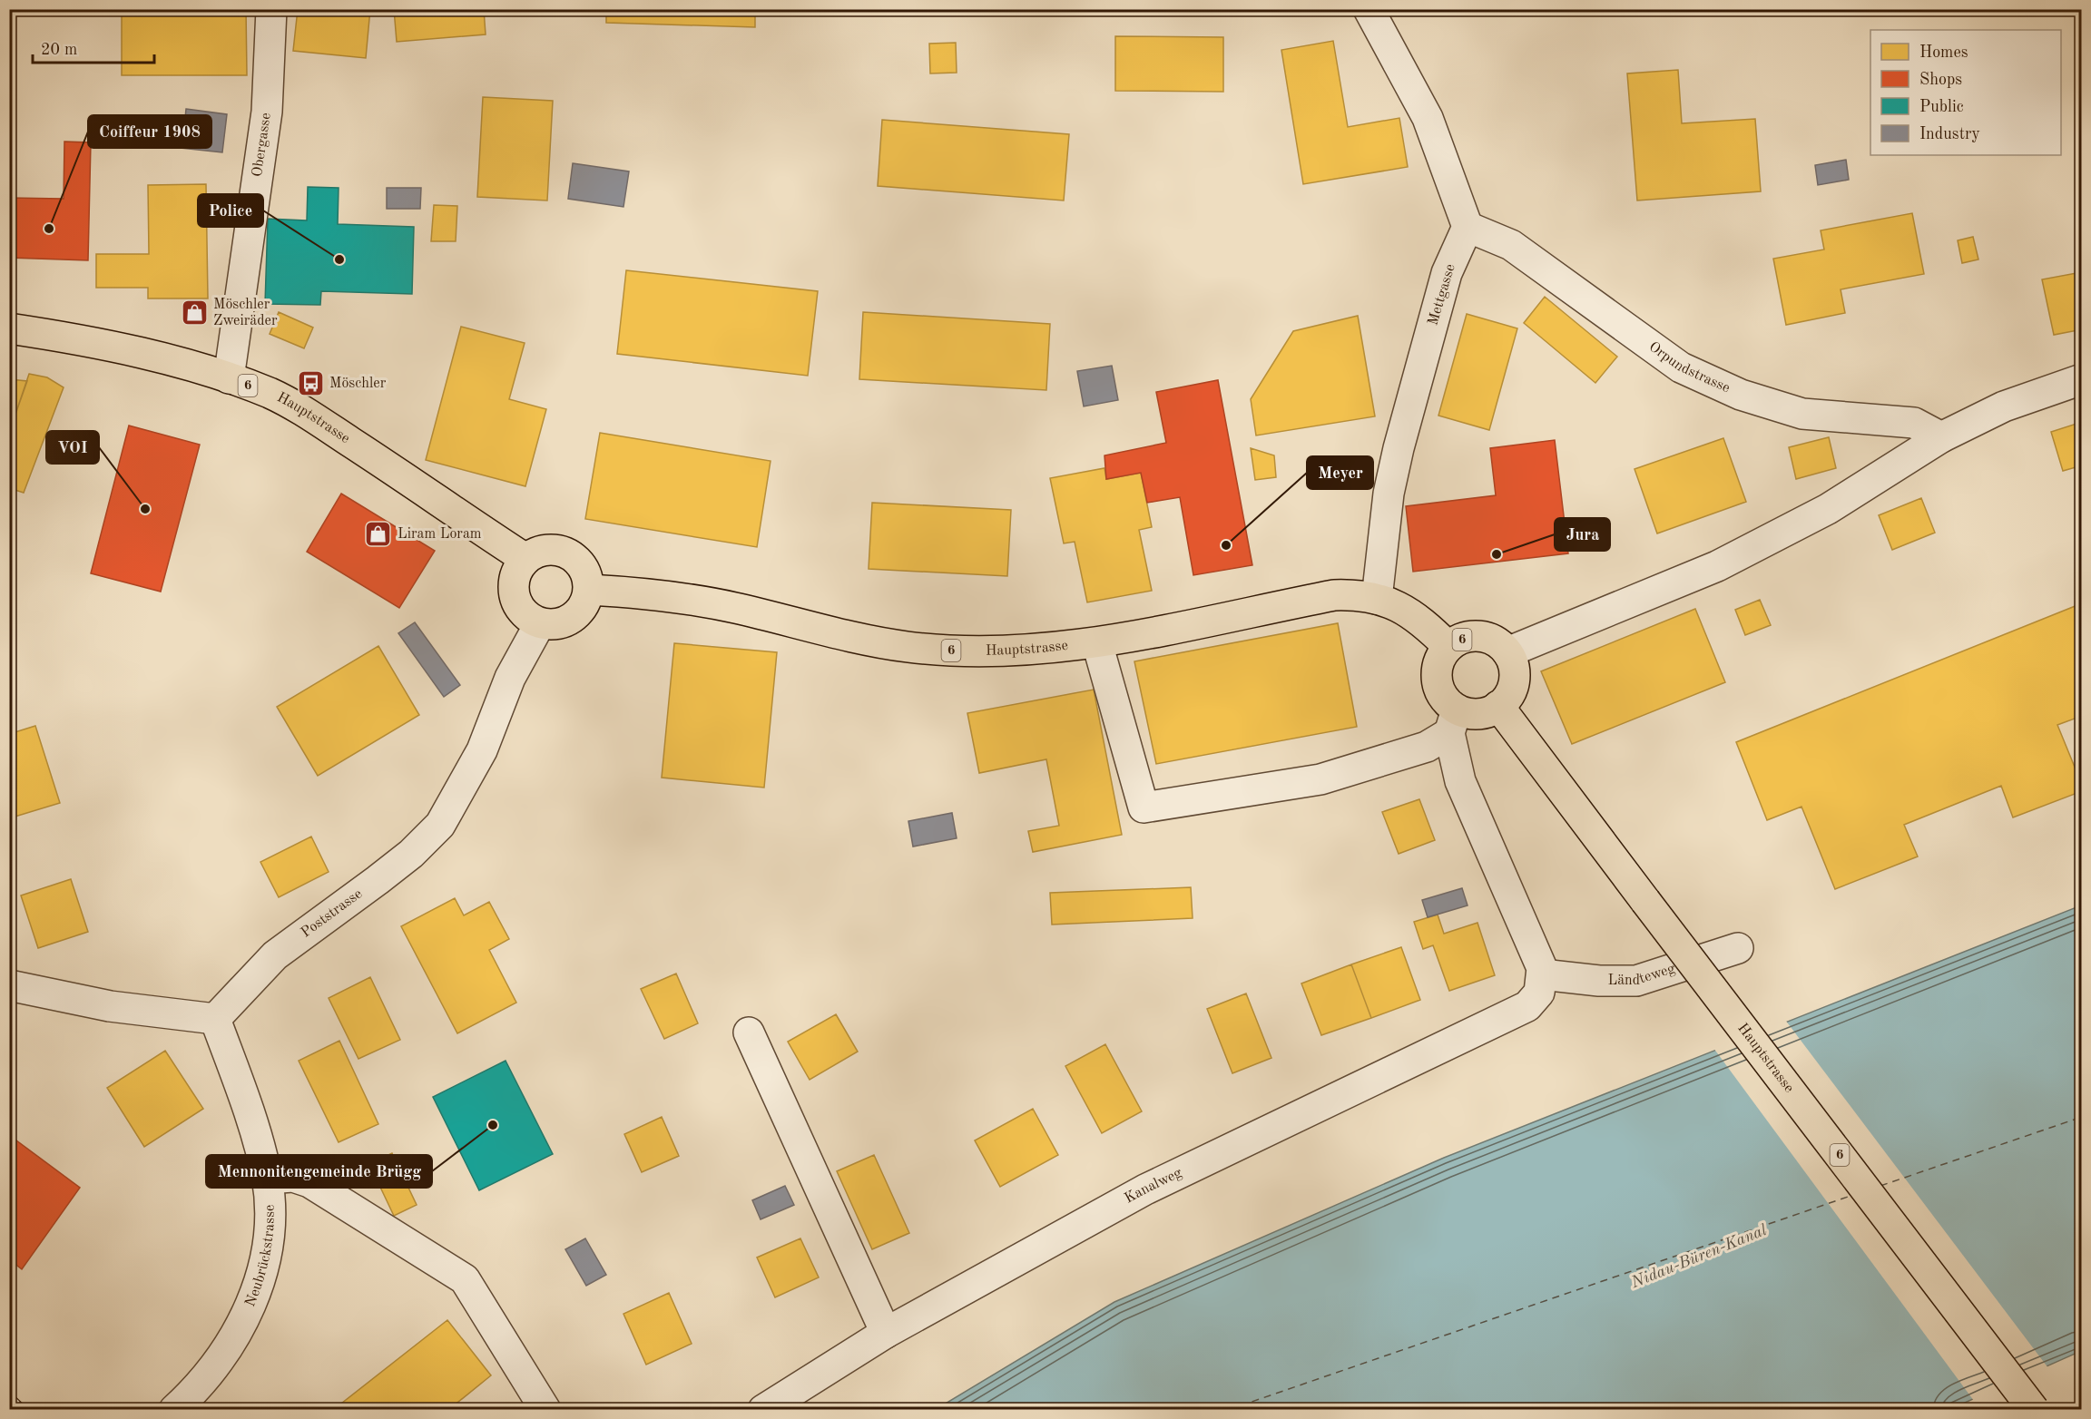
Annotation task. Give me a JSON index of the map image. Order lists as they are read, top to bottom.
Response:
{
  "streets": {
    "main road": ["6", "Hauptstrasse"],
    "street": [
      "Obergasse",
      "Mettgasse",
      "Orpundstrasse",
      "Poststrasse",
      "Ländteweg",
      "Kanalweg",
      "Neubrückstrasse"
    ]
  },
  "crossings": [
    ["Obergasse", "Hauptstrasse"],
    ["Mettgasse", "Orpundstrasse"],
    ["Mettgasse", "Hauptstrasse"],
    ["6", "Hauptstrasse"],
    ["Hauptstrasse", "Poststrasse"],
    ["Poststrasse", "Neubrückstrasse"],
    ["Ländteweg", "Kanalweg"]
  ],
  "water": ["Nidau-Büren-Kanal"],
  "places": {
    "other": [
      "Coiffeur 1908",
      "Police",
      "VOI",
      "Meyer",
      "Jura",
      "Mennonitengemeinde Brügg"
    ],
    "shop": ["Möschler Zweiräder", "Liram Loram"],
    "bus stop": ["Möschler"]
  },
  "legend": [
    "Homes",
    "Shops",
    "Public",
    "Industry"
  ],
  "scale_bar": "20 m"
}
